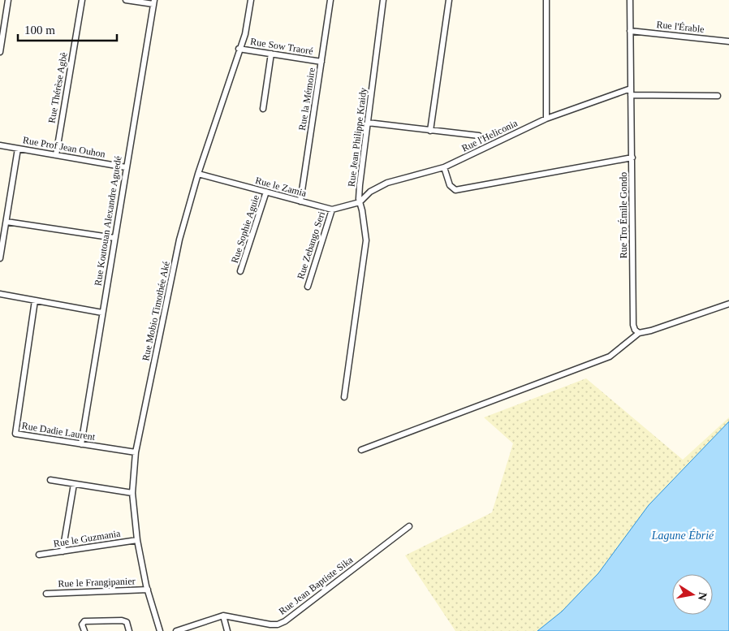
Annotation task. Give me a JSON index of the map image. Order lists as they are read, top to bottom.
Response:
{
  "streets": {
    "street": [
      "Rue l'Érable",
      "Rue Sow Traoré",
      "Rue Thérèse Agbè",
      "Rue la Mémoire",
      "Rue l'Heliconia",
      "Rue Jean Philippe Kraidy",
      "Rue Prof Jean Ouhon",
      "Rue le Zamia",
      "Rue Tro Émile Gondo",
      "Rue Koutouan Alexandre Aguedé",
      "Rue Sophie Aguie",
      "Rue Zebango Seri",
      "Rue Mobio Timothée Aké",
      "Rue Dadie Laurent",
      "Rue le Guzmania",
      "Rue le Frangipanier",
      "Rue Jean Baptiste Sika"
    ]
  },
  "crossings": [
    ["Rue l'Érable", "Rue Tro Émile Gondo"],
    ["Rue Sow Traoré", "Rue la Mémoire"],
    ["Rue Sow Traoré", "Rue Mobio Timothée Aké"],
    ["Rue Thérèse Agbè", "Rue Prof Jean Ouhon"],
    ["Rue la Mémoire", "Rue le Zamia"],
    ["Rue l'Heliconia", "Rue Jean Philippe Kraidy"],
    ["Rue l'Heliconia", "Rue le Zamia"],
    ["Rue l'Heliconia", "Rue Tro Émile Gondo"],
    ["Rue Jean Philippe Kraidy", "Rue le Zamia"],
    ["Rue Prof Jean Ouhon", "Rue Koutouan Alexandre Aguedé"],
    ["Rue le Zamia", "Rue Sophie Aguie"],
    ["Rue le Zamia", "Rue Zebango Seri"],
    ["Rue le Zamia", "Rue Mobio Timothée Aké"],
    ["Rue Koutouan Alexandre Aguedé", "Rue Dadie Laurent"],
    ["Rue Mobio Timothée Aké", "Rue Dadie Laurent"],
    ["Rue Mobio Timothée Aké", "Rue le Guzmania"],
    ["Rue Mobio Timothée Aké", "Rue le Frangipanier"]
  ],
  "water": ["Lagune Ébrié"],
  "scale_bar": "100 m",
  "north": "right"
}
